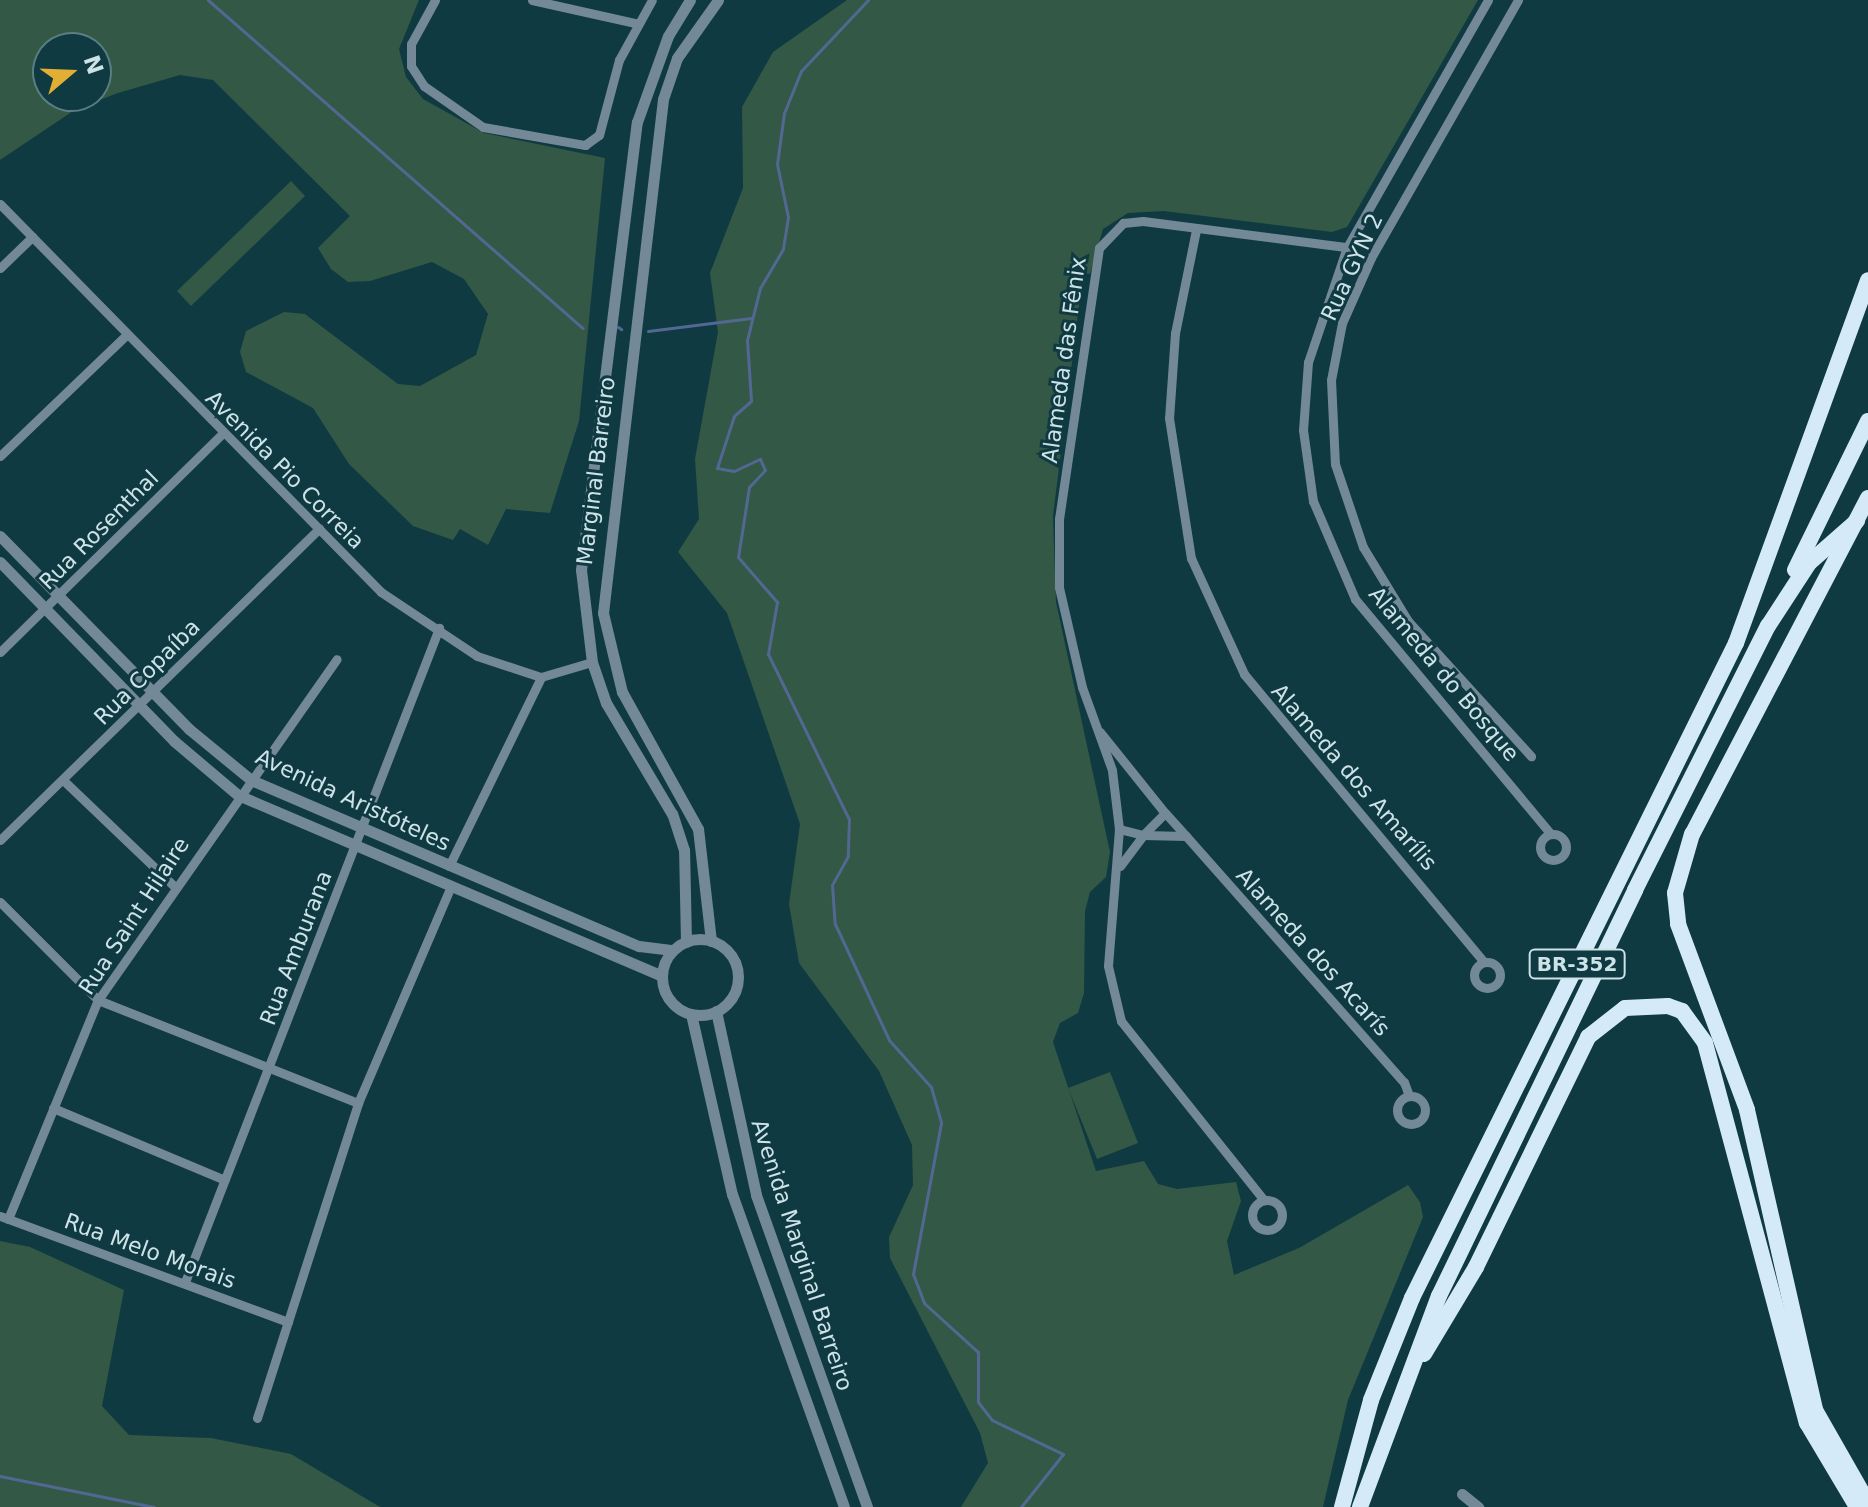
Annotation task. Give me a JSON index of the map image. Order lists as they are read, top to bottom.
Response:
{
  "streets": {
    "highway": ["BR-352"],
    "street": [
      "Rua GYN 2",
      "Alameda das Fênix",
      "Avenida Pio Correia",
      "Marginal Barreiro",
      "Rua Rosenthal",
      "Rua Copaíba",
      "Alameda do Bosque",
      "Alameda dos Amarílis",
      "Avenida Aristóteles",
      "Rua Saint Hilaire",
      "Rua Amburana",
      "Alameda dos Acarís",
      "Rua Melo Morais",
      "Avenida Marginal Barreiro"
    ]
  },
  "crossings": [
    ["Alameda das Fênix", "Alameda do Bosque"],
    ["Alameda das Fênix", "Alameda dos Amarílis"],
    ["Alameda das Fênix", "Alameda dos Acarís"],
    ["Avenida Pio Correia", "Rua Rosenthal"],
    ["Avenida Pio Correia", "Rua Copaíba"],
    ["Avenida Pio Correia", "Rua Amburana"],
    ["Marginal Barreiro", "Avenida Aristóteles"],
    ["Marginal Barreiro", "Avenida Marginal Barreiro"],
    ["Rua Rosenthal", "Avenida Aristóteles"],
    ["Rua Copaíba", "Avenida Aristóteles"],
    ["Avenida Aristóteles", "Rua Saint Hilaire"],
    ["Avenida Aristóteles", "Rua Amburana"],
    ["Avenida Aristóteles", "Avenida Marginal Barreiro"],
    ["Rua Saint Hilaire", "Rua Melo Morais"],
    ["Rua Amburana", "Rua Melo Morais"]
  ],
  "north": "right"
}
